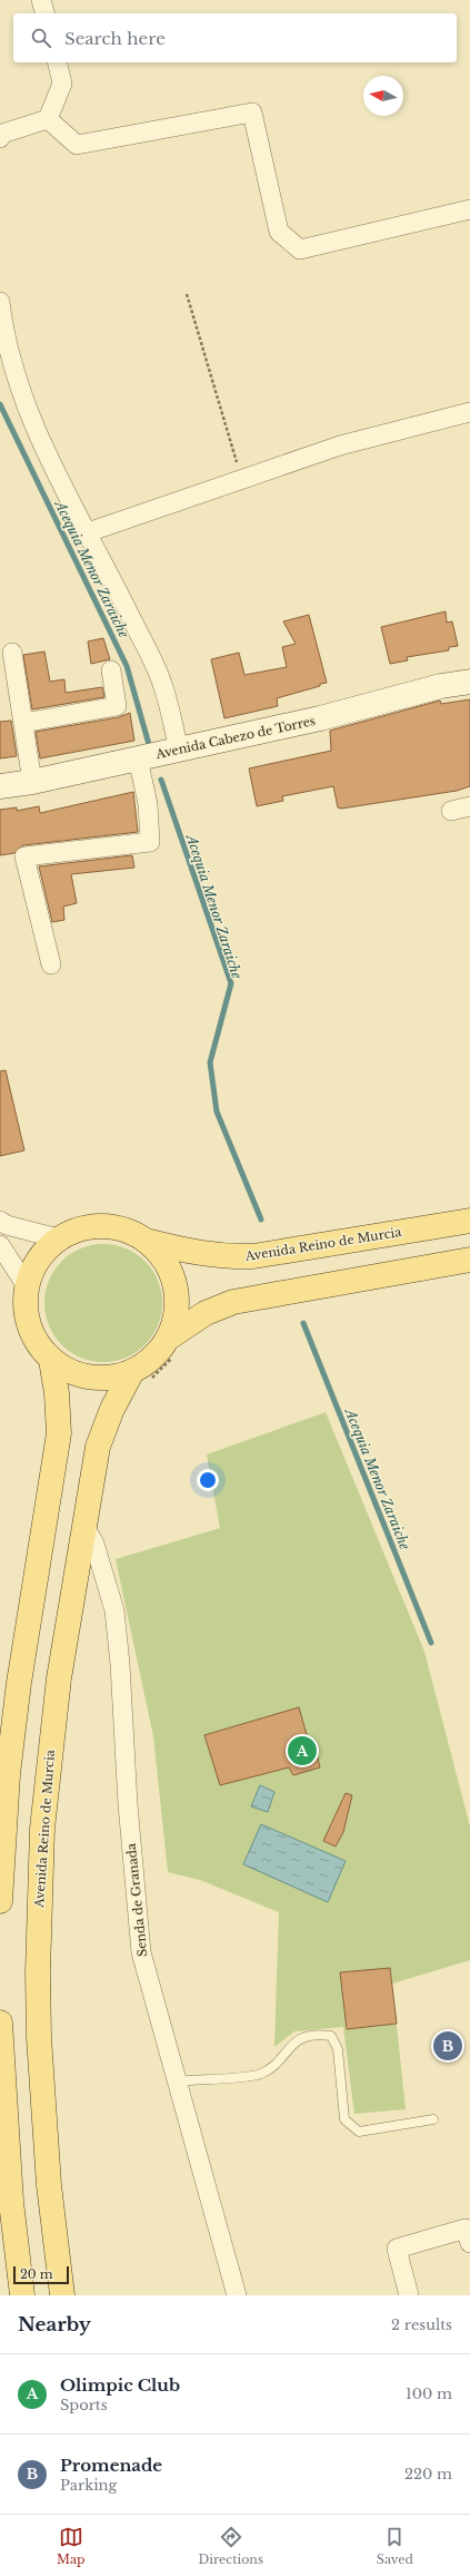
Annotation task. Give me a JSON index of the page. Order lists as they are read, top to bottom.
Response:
{
  "streets": {
    "main road": ["Avenida Reino de Murcia"],
    "street": ["Avenida Cabezo de Torres", "Senda de Granada"]
  },
  "crossings": [
    ["Avenida Reino de Murcia", "Senda de Granada"]
  ],
  "water": ["Acequia Menor Zaraiche"],
  "scale_bar": "20 m",
  "north": "left",
  "page": {
    "search": "Search here",
    "pins": ["A", "B"],
    "scale": "20 m",
    "heading": ["Nearby", "2 results"],
    "list": [
      {
        "mark": "A",
        "name": "Olimpic Club",
        "note": "Sports",
        "value": "100 m"
      },
      {
        "mark": "B",
        "name": "Promenade",
        "note": "Parking",
        "value": "220 m"
      }
    ],
    "nav": ["Map", "Directions", "Saved"]
  }
}
